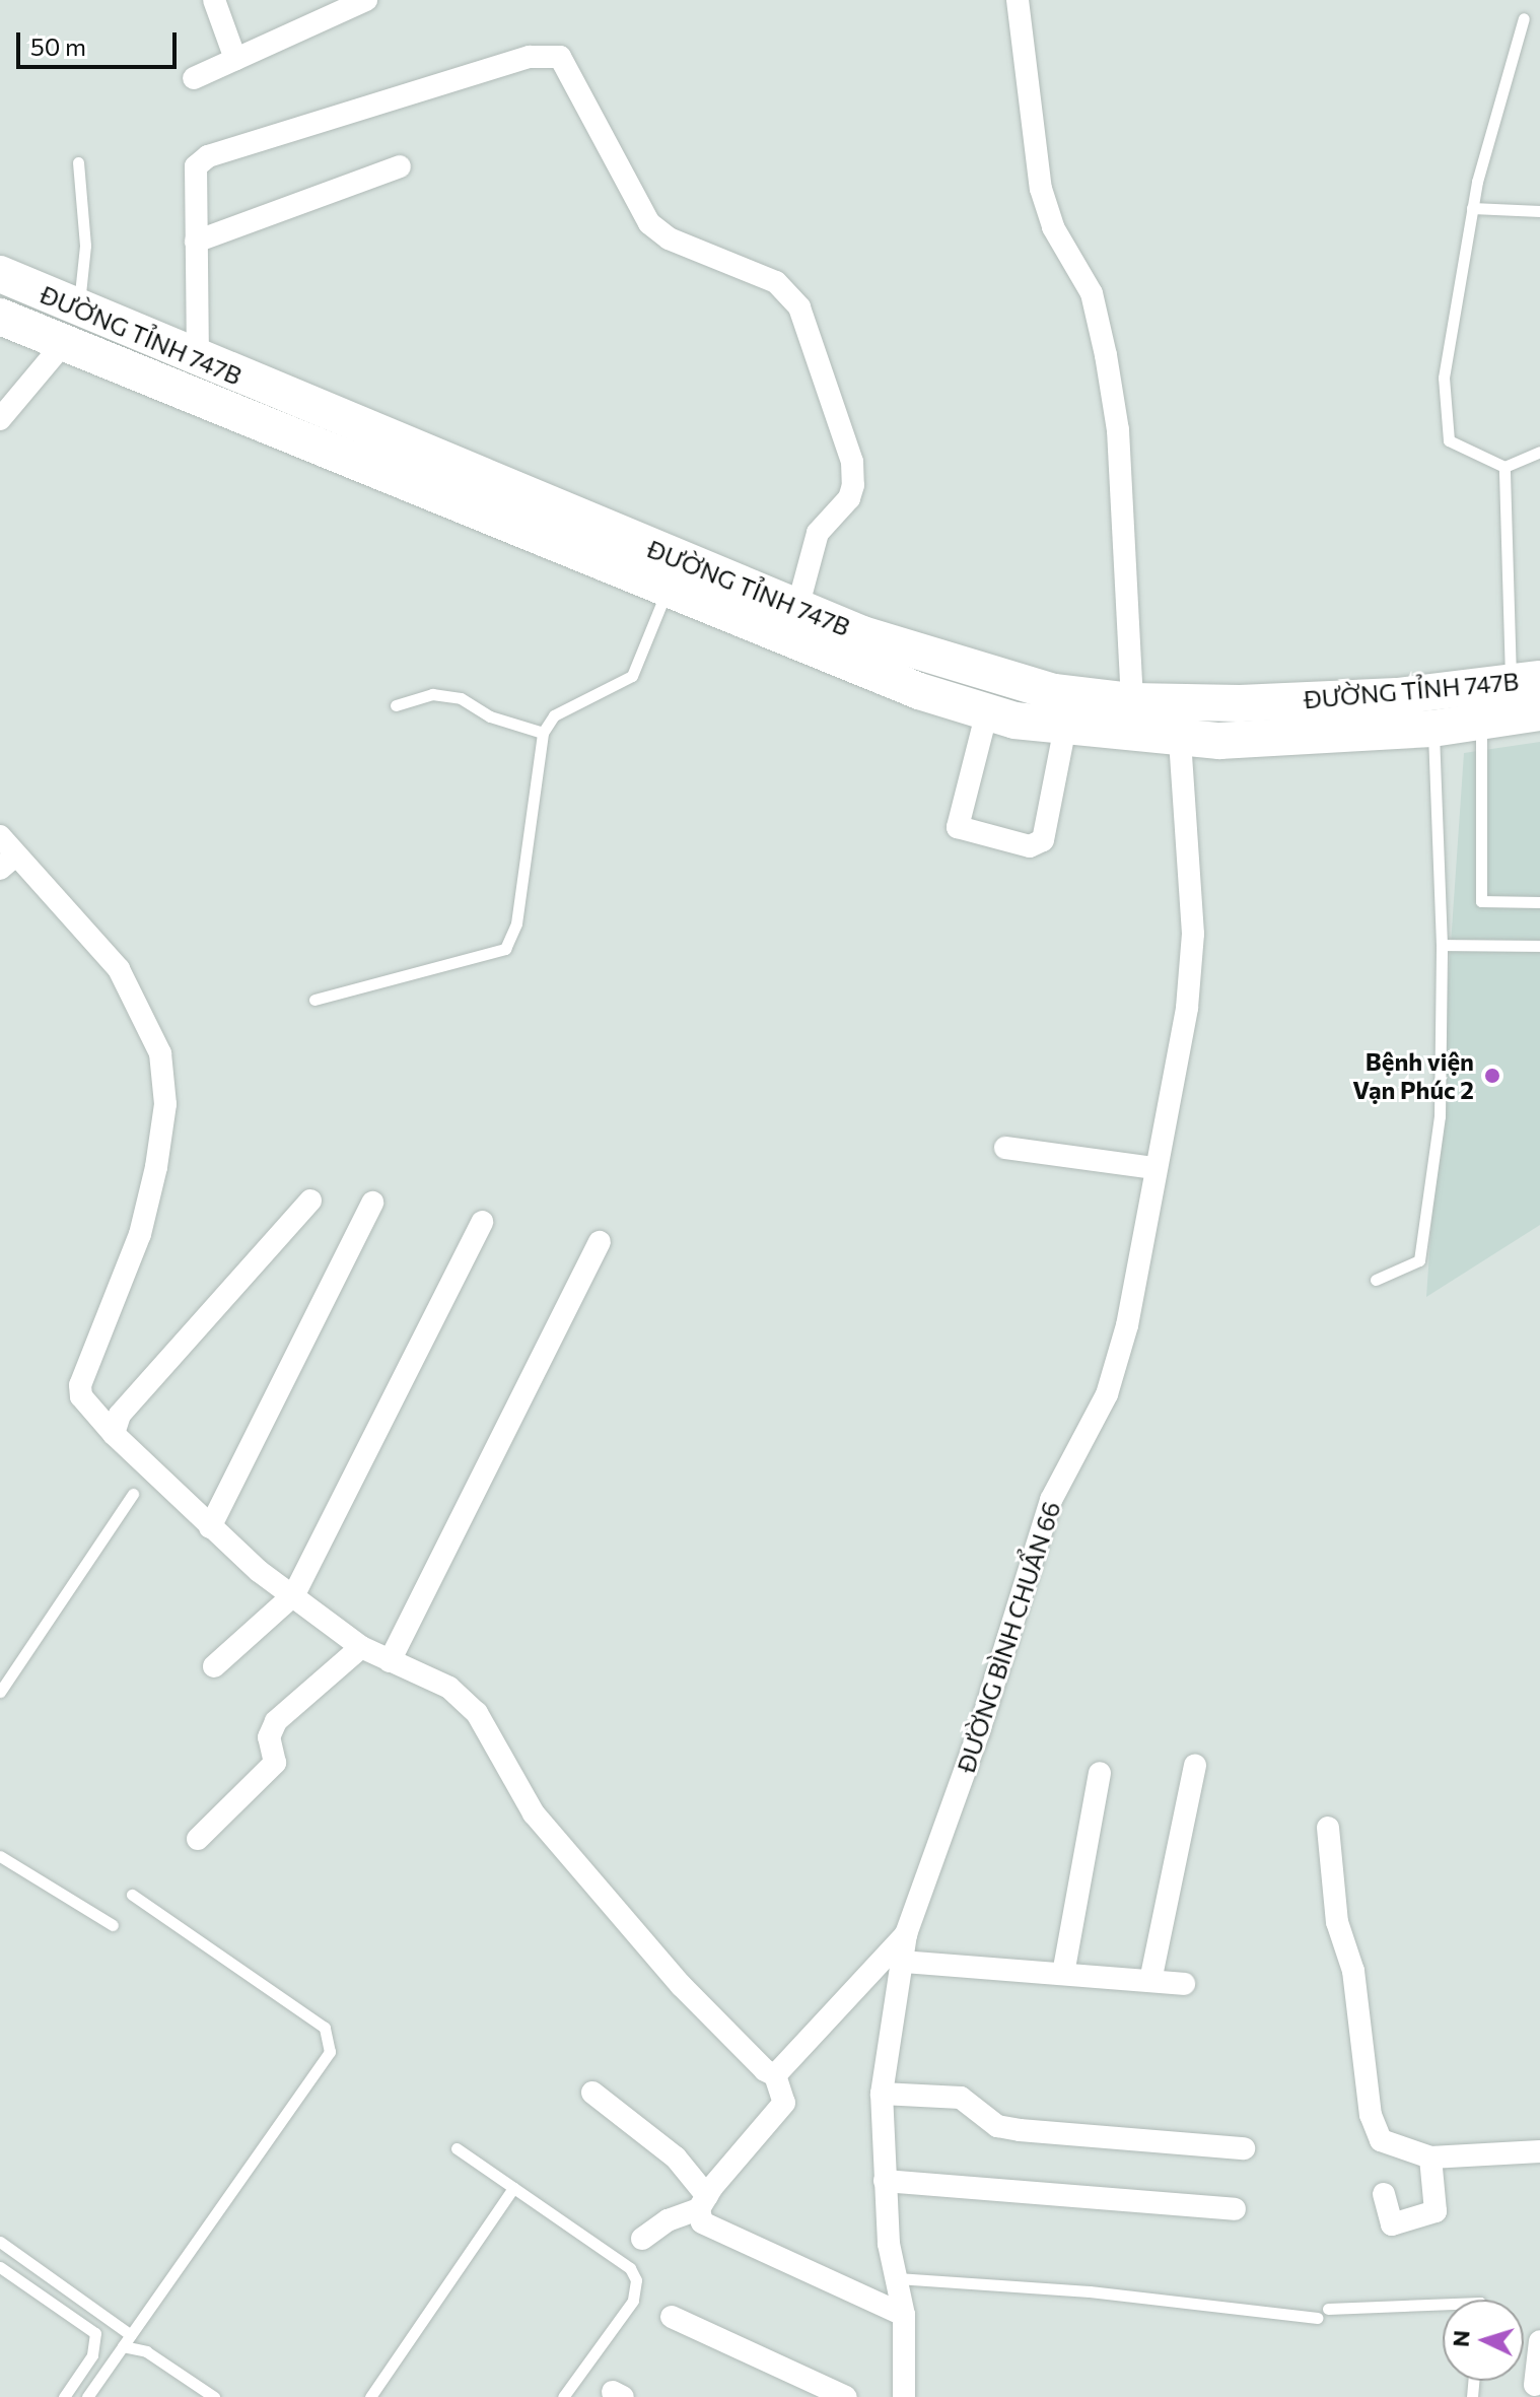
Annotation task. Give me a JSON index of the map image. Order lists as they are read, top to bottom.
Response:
{
  "streets": {
    "main road": ["ĐƯỜNG TỈNH 747B"],
    "street": ["ĐƯỜNG BÌNH CHUẨN 66"]
  },
  "crossings": [
    ["ĐƯỜNG TỈNH 747B", "ĐƯỜNG BÌNH CHUẨN 66"]
  ],
  "places": ["Bệnh viện Vạn Phúc 2"],
  "scale_bar": "50 m",
  "north": "left"
}
